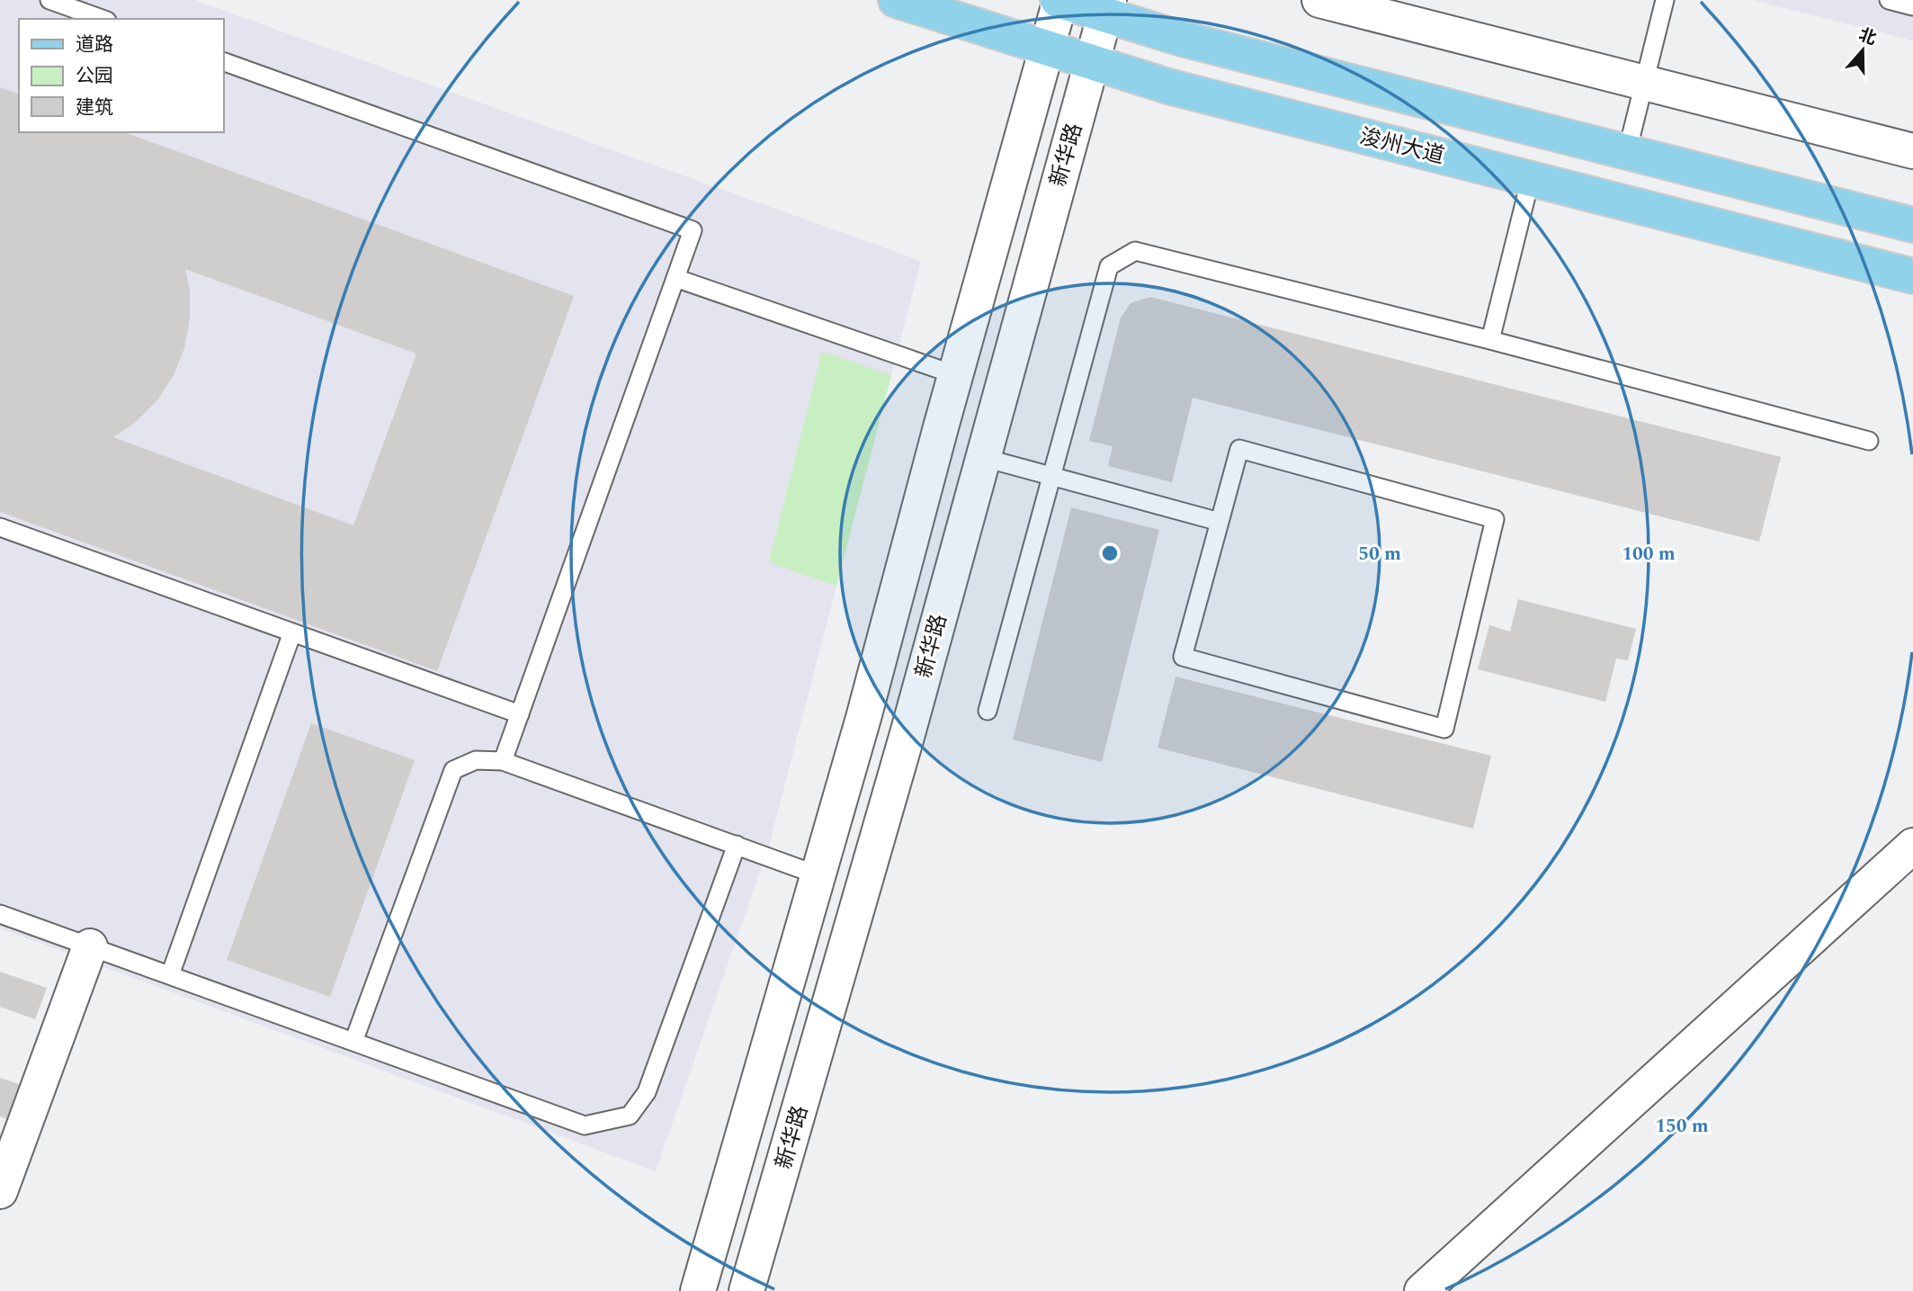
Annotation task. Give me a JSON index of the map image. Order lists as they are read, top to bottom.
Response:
{
  "streets": {
    "main road": ["浚州大道", "新华路"]
  },
  "crossings": [
    ["浚州大道", "新华路"]
  ],
  "legend": ["道路", "公园", "建筑"],
  "north": "top",
  "rings": ["50 m", "100 m", "150 m"]
}
